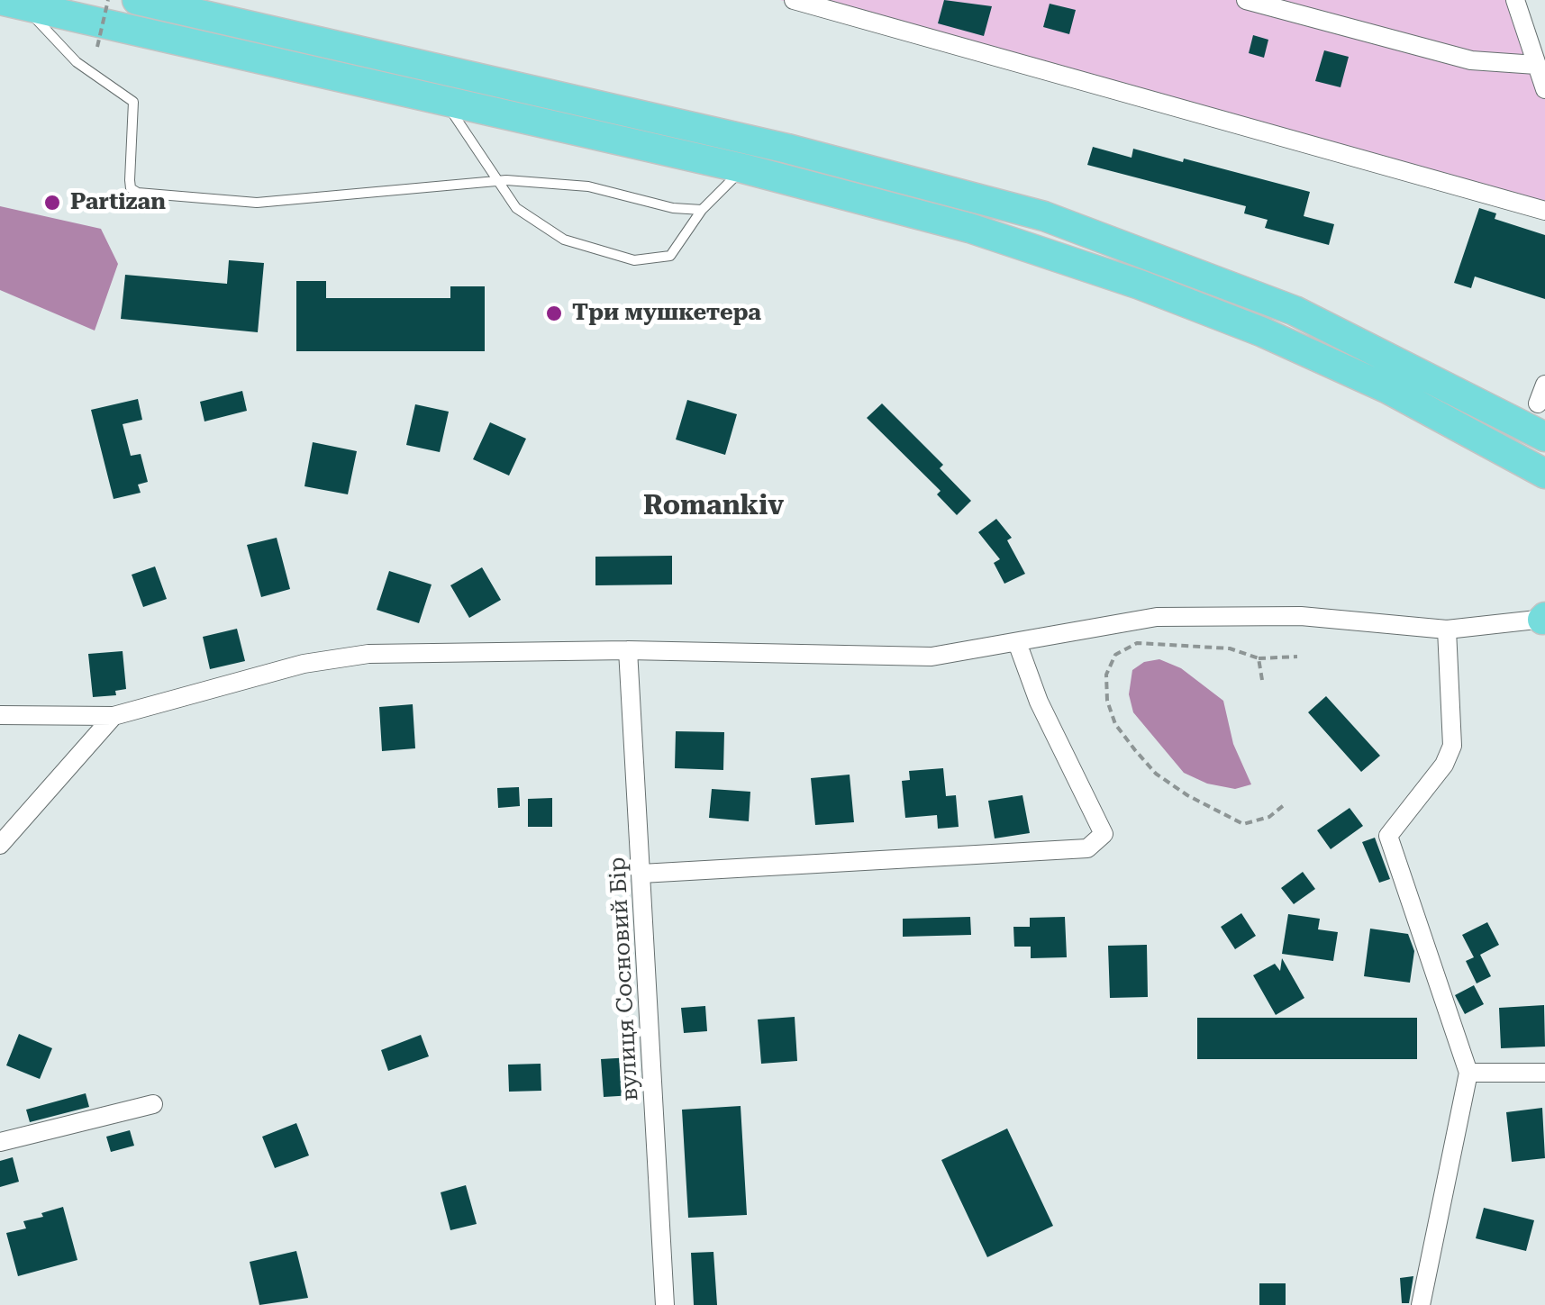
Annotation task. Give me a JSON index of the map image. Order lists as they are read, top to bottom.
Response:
{
  "streets": {
    "street": ["вулиця Сосновий Бір"]
  },
  "districts": ["Romankiv"],
  "places": ["Partizan", "Три мушкетера"]
}
